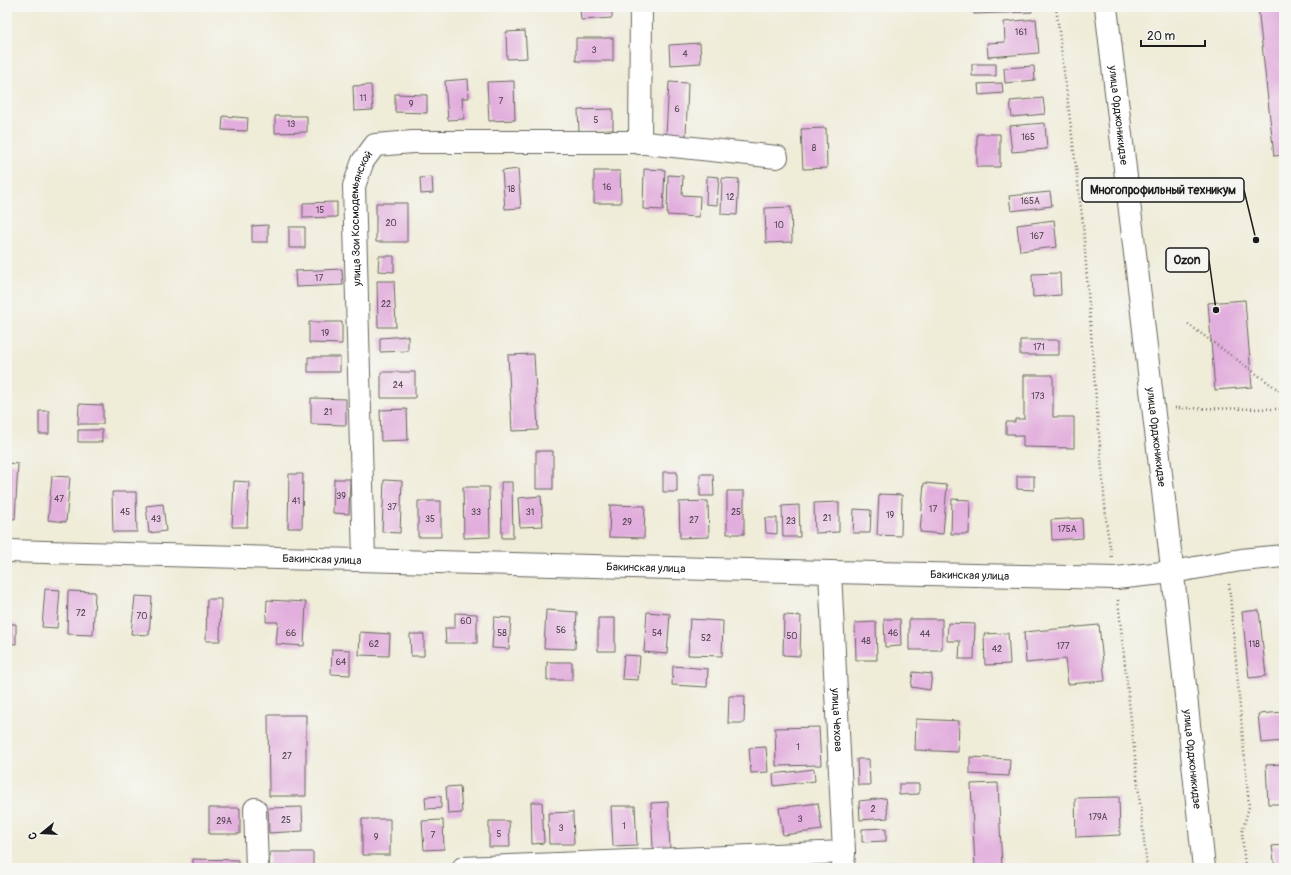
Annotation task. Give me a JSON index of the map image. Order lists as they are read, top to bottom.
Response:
{
  "streets": {
    "street": [
      "улица Орджоникидзе",
      "улица Зои Космодемьянской",
      "Бакинская улица",
      "улица Чехова"
    ]
  },
  "crossings": [
    ["улица Орджоникидзе", "Бакинская улица"],
    ["улица Зои Космодемьянской", "Бакинская улица"],
    ["Бакинская улица", "улица Чехова"]
  ],
  "places": ["Многопрофильный техникум", "Ozon"],
  "house_numbers": [
    "161",
    "3",
    "4",
    "11",
    "7",
    "9",
    "6",
    "5",
    "13",
    "165",
    "8",
    "16",
    "18",
    "12",
    "165А",
    "15",
    "20",
    "10",
    "167",
    "17",
    "22",
    "19",
    "171",
    "24",
    "173",
    "21",
    "39",
    "47",
    "41",
    "37",
    "17",
    "45",
    "33",
    "31",
    "25",
    "19",
    "21",
    "43",
    "35",
    "27",
    "23",
    "29",
    "175А",
    "72",
    "70",
    "60",
    "56",
    "66",
    "58",
    "54",
    "46",
    "44",
    "50",
    "52",
    "48",
    "62",
    "118",
    "177",
    "42",
    "64",
    "1",
    "27",
    "2",
    "179А",
    "3",
    "25",
    "29А",
    "1",
    "3",
    "5",
    "7",
    "9"
  ],
  "scale_bar": "20 m",
  "north": "left"
}
